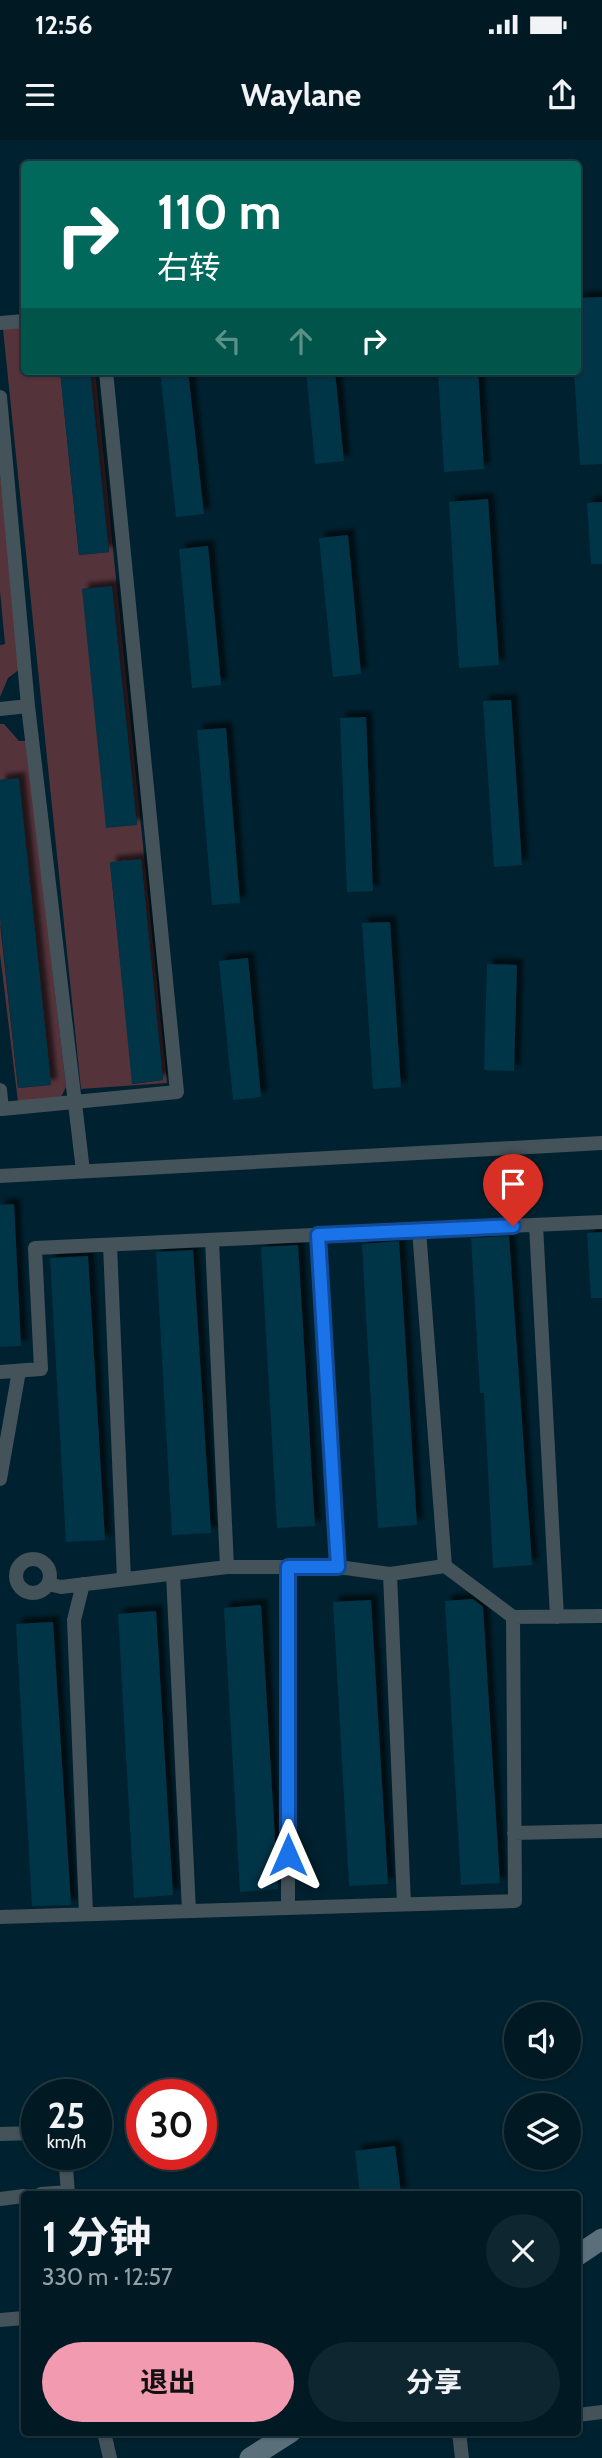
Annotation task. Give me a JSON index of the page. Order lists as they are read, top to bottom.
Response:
{
  "page": {
    "status": "12:56",
    "header": "Waylane",
    "turn": ["110 m", "右转"],
    "speed": "25 km/h",
    "limit": "30",
    "heading": ["1 分钟", "330 m · 12:57"],
    "buttons": ["退出", "分享"]
  }
}
